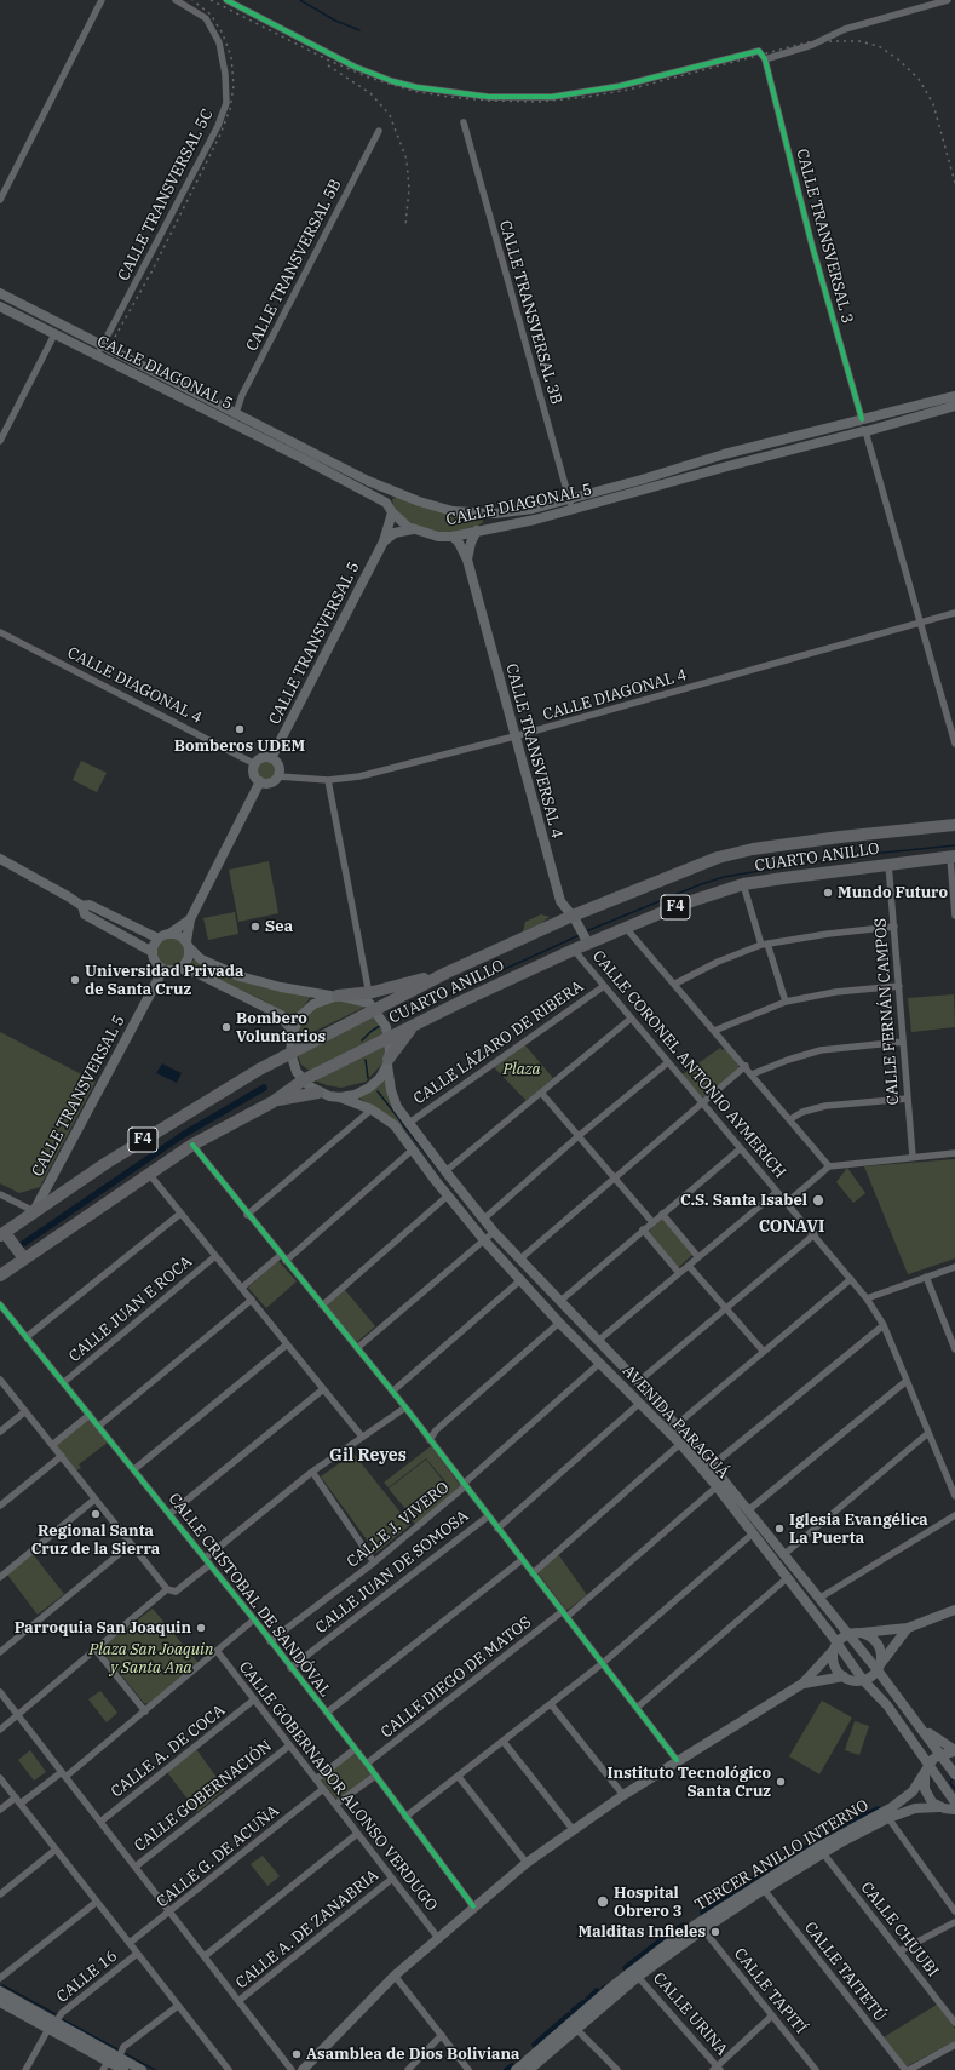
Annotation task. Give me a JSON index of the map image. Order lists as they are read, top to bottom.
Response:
{
  "streets": {
    "highway": ["CUARTO ANILLO", "F4"],
    "main road": [
      "CALLE DIAGONAL 5",
      "CALLE TRANSVERSAL 5",
      "CALLE TRANSVERSAL 4",
      "AVENIDA PARAGUÁ",
      "TERCER ANILLO INTERNO"
    ],
    "street": [
      "CALLE TRANSVERSAL 5C",
      "CALLE TRANSVERSAL 3",
      "CALLE TRANSVERSAL 5B",
      "CALLE TRANSVERSAL 3B",
      "CALLE DIAGONAL 4",
      "CALLE FERNÁN CAMPOS",
      "CALLE LÁZARO DE RIBERA",
      "CALLE CORONEL ANTONIO AYMERICH",
      "CALLE JUAN E ROCA",
      "CALLE J. VIVERO",
      "CALLE JUAN DE SOMOSA",
      "CALLE CRISTOBAL DE SANDÓVAL",
      "CALLE DIEGO DE MATOS",
      "CALLE A. DE COCA",
      "CALLE GOBERNADOR ALONSO VERDUGO",
      "CALLE GOBERNACIÓN",
      "CALLE G. DE ACUÑA",
      "CALLE A. DE ZANABRIA",
      "CALLE CHUUBI",
      "CALLE TAITETÚ",
      "CALLE 16",
      "CALLE TAPITÍ",
      "CALLE URINA"
    ]
  },
  "crossings": [
    ["CALLE TRANSVERSAL 5C", "CALLE DIAGONAL 5"],
    ["CALLE TRANSVERSAL 3", "CALLE DIAGONAL 5"],
    ["CALLE TRANSVERSAL 5B", "CALLE DIAGONAL 5"],
    ["CALLE TRANSVERSAL 3B", "CALLE DIAGONAL 5"],
    ["CALLE DIAGONAL 5", "CALLE TRANSVERSAL 5"],
    ["CALLE DIAGONAL 5", "CALLE TRANSVERSAL 4"],
    ["CALLE TRANSVERSAL 5", "CALLE DIAGONAL 4"],
    ["CALLE TRANSVERSAL 5", "CUARTO ANILLO"],
    ["CALLE DIAGONAL 4", "CALLE TRANSVERSAL 4"],
    ["CALLE TRANSVERSAL 4", "CUARTO ANILLO"],
    ["CUARTO ANILLO", "CALLE FERNÁN CAMPOS"],
    ["CUARTO ANILLO", "CALLE CORONEL ANTONIO AYMERICH"],
    ["CUARTO ANILLO", "AVENIDA PARAGUÁ"],
    ["CALLE LÁZARO DE RIBERA", "CALLE CORONEL ANTONIO AYMERICH"],
    ["CALLE LÁZARO DE RIBERA", "AVENIDA PARAGUÁ"],
    ["CALLE JUAN E ROCA", "CALLE CRISTOBAL DE SANDÓVAL"],
    ["AVENIDA PARAGUÁ", "CALLE J. VIVERO"],
    ["AVENIDA PARAGUÁ", "CALLE DIEGO DE MATOS"],
    ["AVENIDA PARAGUÁ", "TERCER ANILLO INTERNO"],
    ["CALLE J. VIVERO", "CALLE CRISTOBAL DE SANDÓVAL"],
    ["CALLE JUAN DE SOMOSA", "CALLE CRISTOBAL DE SANDÓVAL"],
    ["CALLE CRISTOBAL DE SANDÓVAL", "CALLE DIEGO DE MATOS"],
    ["CALLE A. DE COCA", "CALLE GOBERNADOR ALONSO VERDUGO"],
    ["CALLE GOBERNADOR ALONSO VERDUGO", "CALLE GOBERNACIÓN"],
    ["CALLE GOBERNADOR ALONSO VERDUGO", "CALLE G. DE ACUÑA"],
    ["CALLE GOBERNADOR ALONSO VERDUGO", "CALLE A. DE ZANABRIA"],
    ["TERCER ANILLO INTERNO", "CALLE CHUUBI"],
    ["TERCER ANILLO INTERNO", "CALLE TAITETÚ"],
    ["TERCER ANILLO INTERNO", "CALLE TAPITÍ"],
    ["TERCER ANILLO INTERNO", "CALLE URINA"]
  ],
  "districts": ["CONAVI", "Gil Reyes"],
  "parks": ["Plaza", "Plaza San Joaquin y Santa Ana"],
  "places": [
    "Bomberos UDEM",
    "Mundo Futuro",
    "Sea",
    "Universidad Privada de Santa Cruz",
    "Bombero Voluntarios",
    "C.S. Santa Isabel",
    "Regional Santa Cruz de la Sierra",
    "Iglesia Evangélica La Puerta",
    "Parroquia San Joaquin",
    "Instituto Tecnológico Santa Cruz",
    "Hospital Obrero 3",
    "Malditas Infieles",
    "Asamblea de Dios Boliviana"
  ]
}
